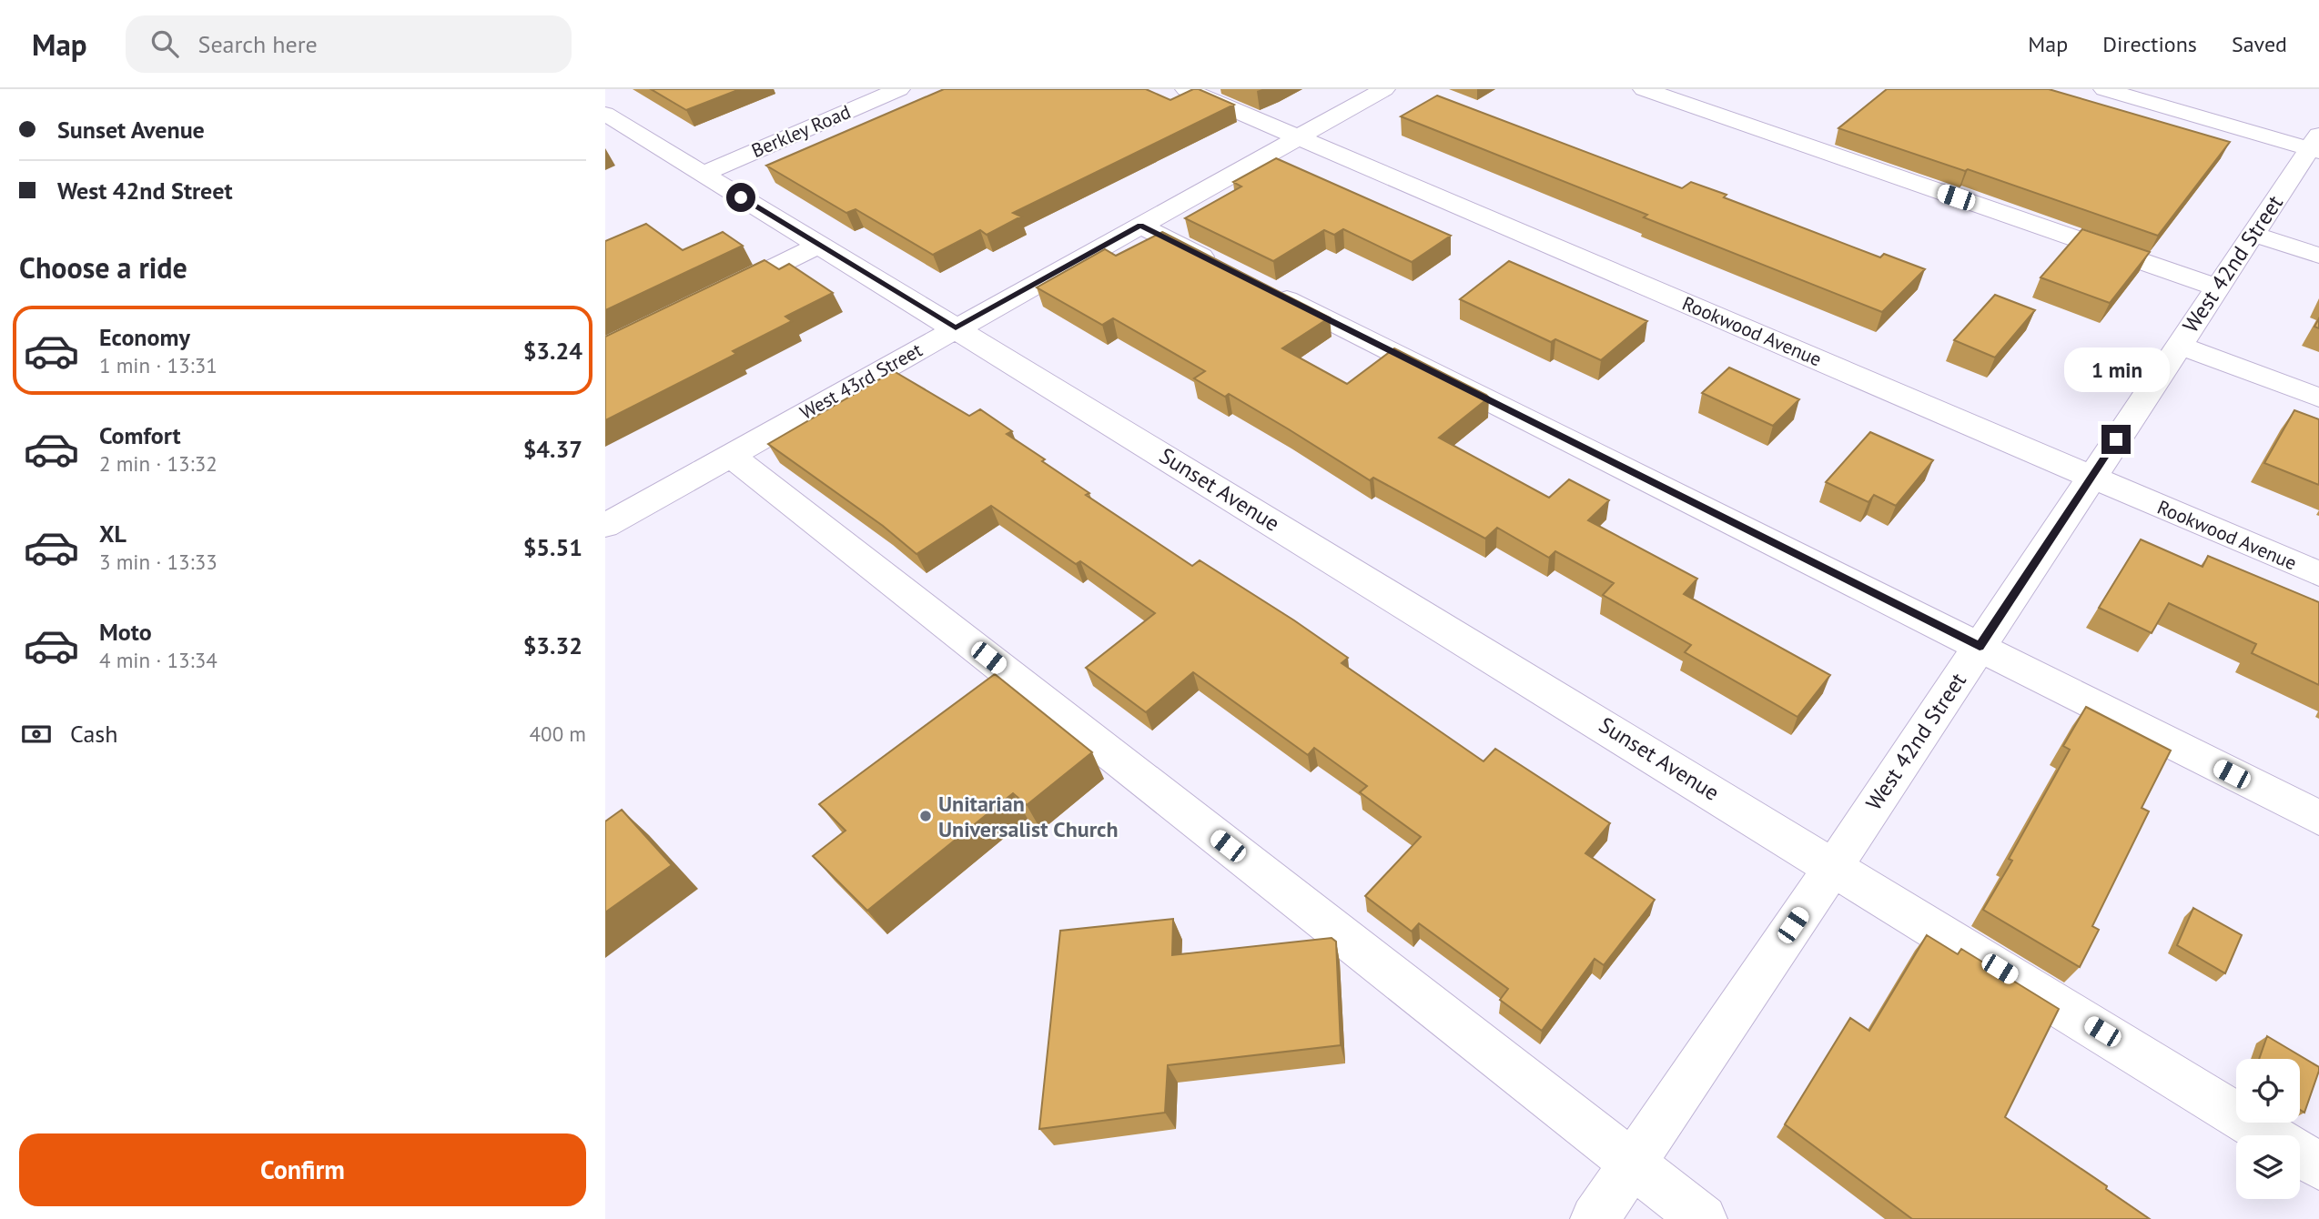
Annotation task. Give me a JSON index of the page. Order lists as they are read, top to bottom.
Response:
{
  "streets": {
    "street": [
      "Berkley Road",
      "West 42nd Street",
      "Rookwood Avenue",
      "West 43rd Street",
      "Sunset Avenue"
    ]
  },
  "crossings": [
    ["Berkley Road", "Sunset Avenue"],
    ["West 42nd Street", "Rookwood Avenue"],
    ["West 42nd Street", "Sunset Avenue"],
    ["Rookwood Avenue", "West 43rd Street"],
    ["West 43rd Street", "Sunset Avenue"]
  ],
  "places": ["Unitarian Universalist Church"],
  "page": {
    "header": "Map",
    "search": "Search here",
    "nav": ["Map", "Directions", "Saved"],
    "banner": ["Sunset Avenue", "West 42nd Street"],
    "heading": "Choose a ride",
    "list": [
      {
        "name": "Economy",
        "note": "1 min · 13:31",
        "value": "$3.24"
      },
      {
        "name": "Comfort",
        "note": "2 min · 13:32",
        "value": "$4.37"
      },
      {
        "name": "XL",
        "note": "3 min · 13:33",
        "value": "$5.51"
      },
      {
        "name": "Moto",
        "note": "4 min · 13:34",
        "value": "$3.32"
      }
    ],
    "bubble": "1 min",
    "pay": ["Cash", "400 m"],
    "buttons": "Confirm"
  }
}
